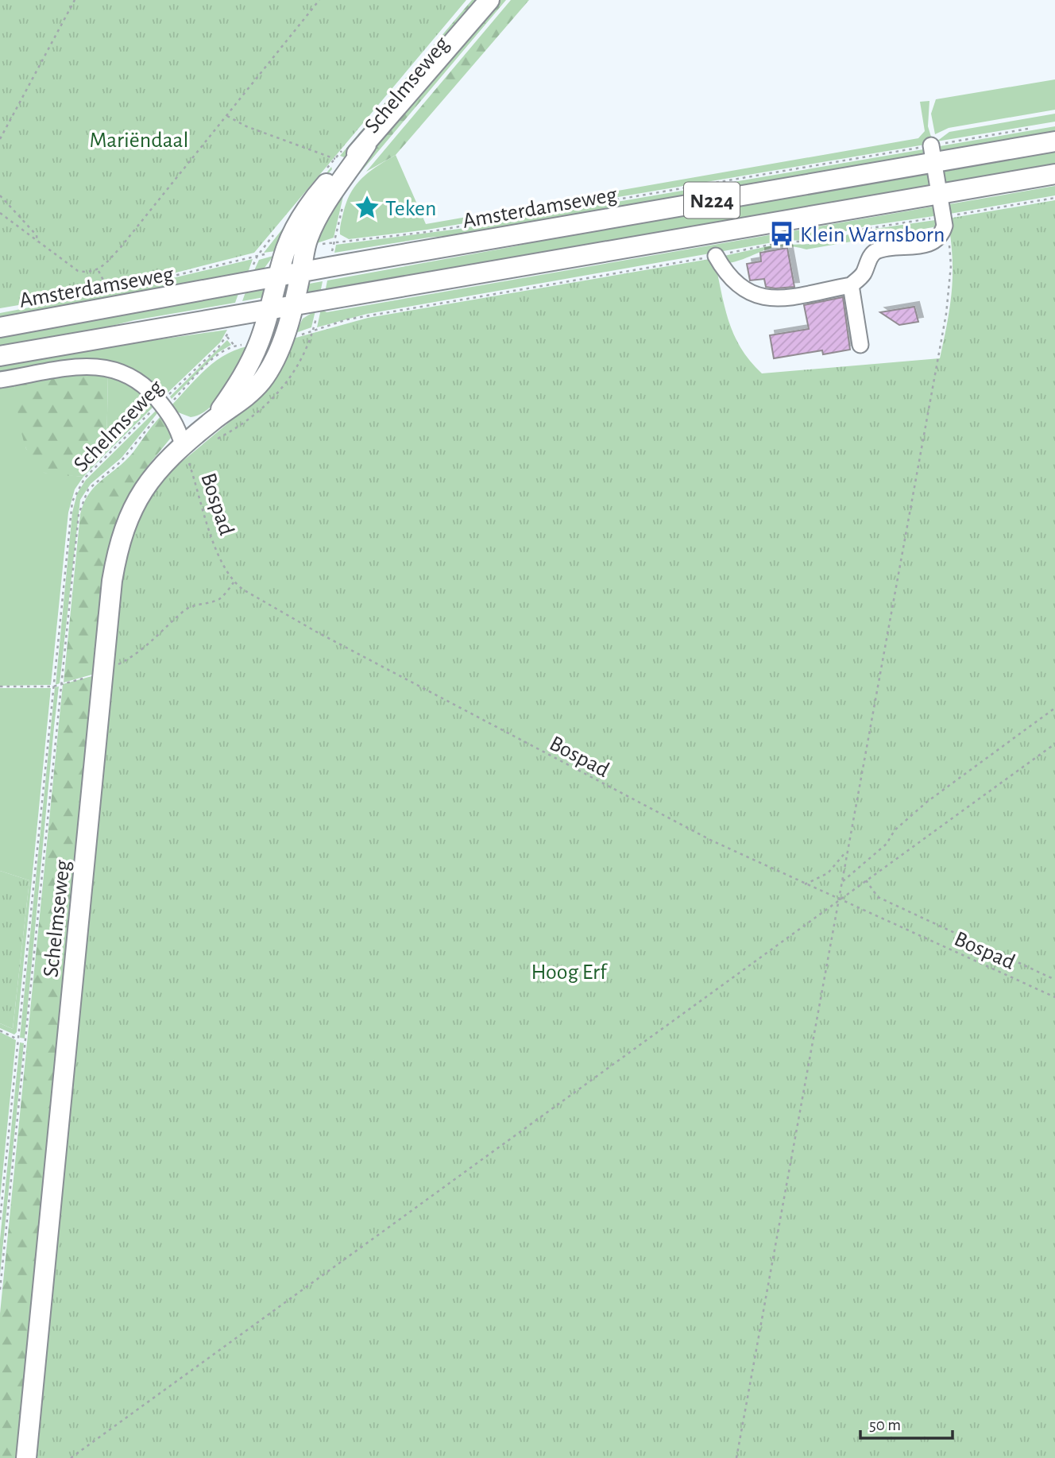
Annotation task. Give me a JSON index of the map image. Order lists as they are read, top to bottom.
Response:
{
  "streets": {
    "main road": ["Schelmseweg", "N224", "Amsterdamseweg"],
    "path": ["Bospad"]
  },
  "crossings": [
    ["Schelmseweg", "N224"],
    ["Schelmseweg", "Amsterdamseweg"],
    ["Schelmseweg", "Bospad"]
  ],
  "parks": ["Mariëndaal", "Hoog Erf"],
  "places": {
    "place": ["Teken"],
    "bus stop": ["Klein Warnsborn"]
  },
  "scale_bar": "50 m"
}
